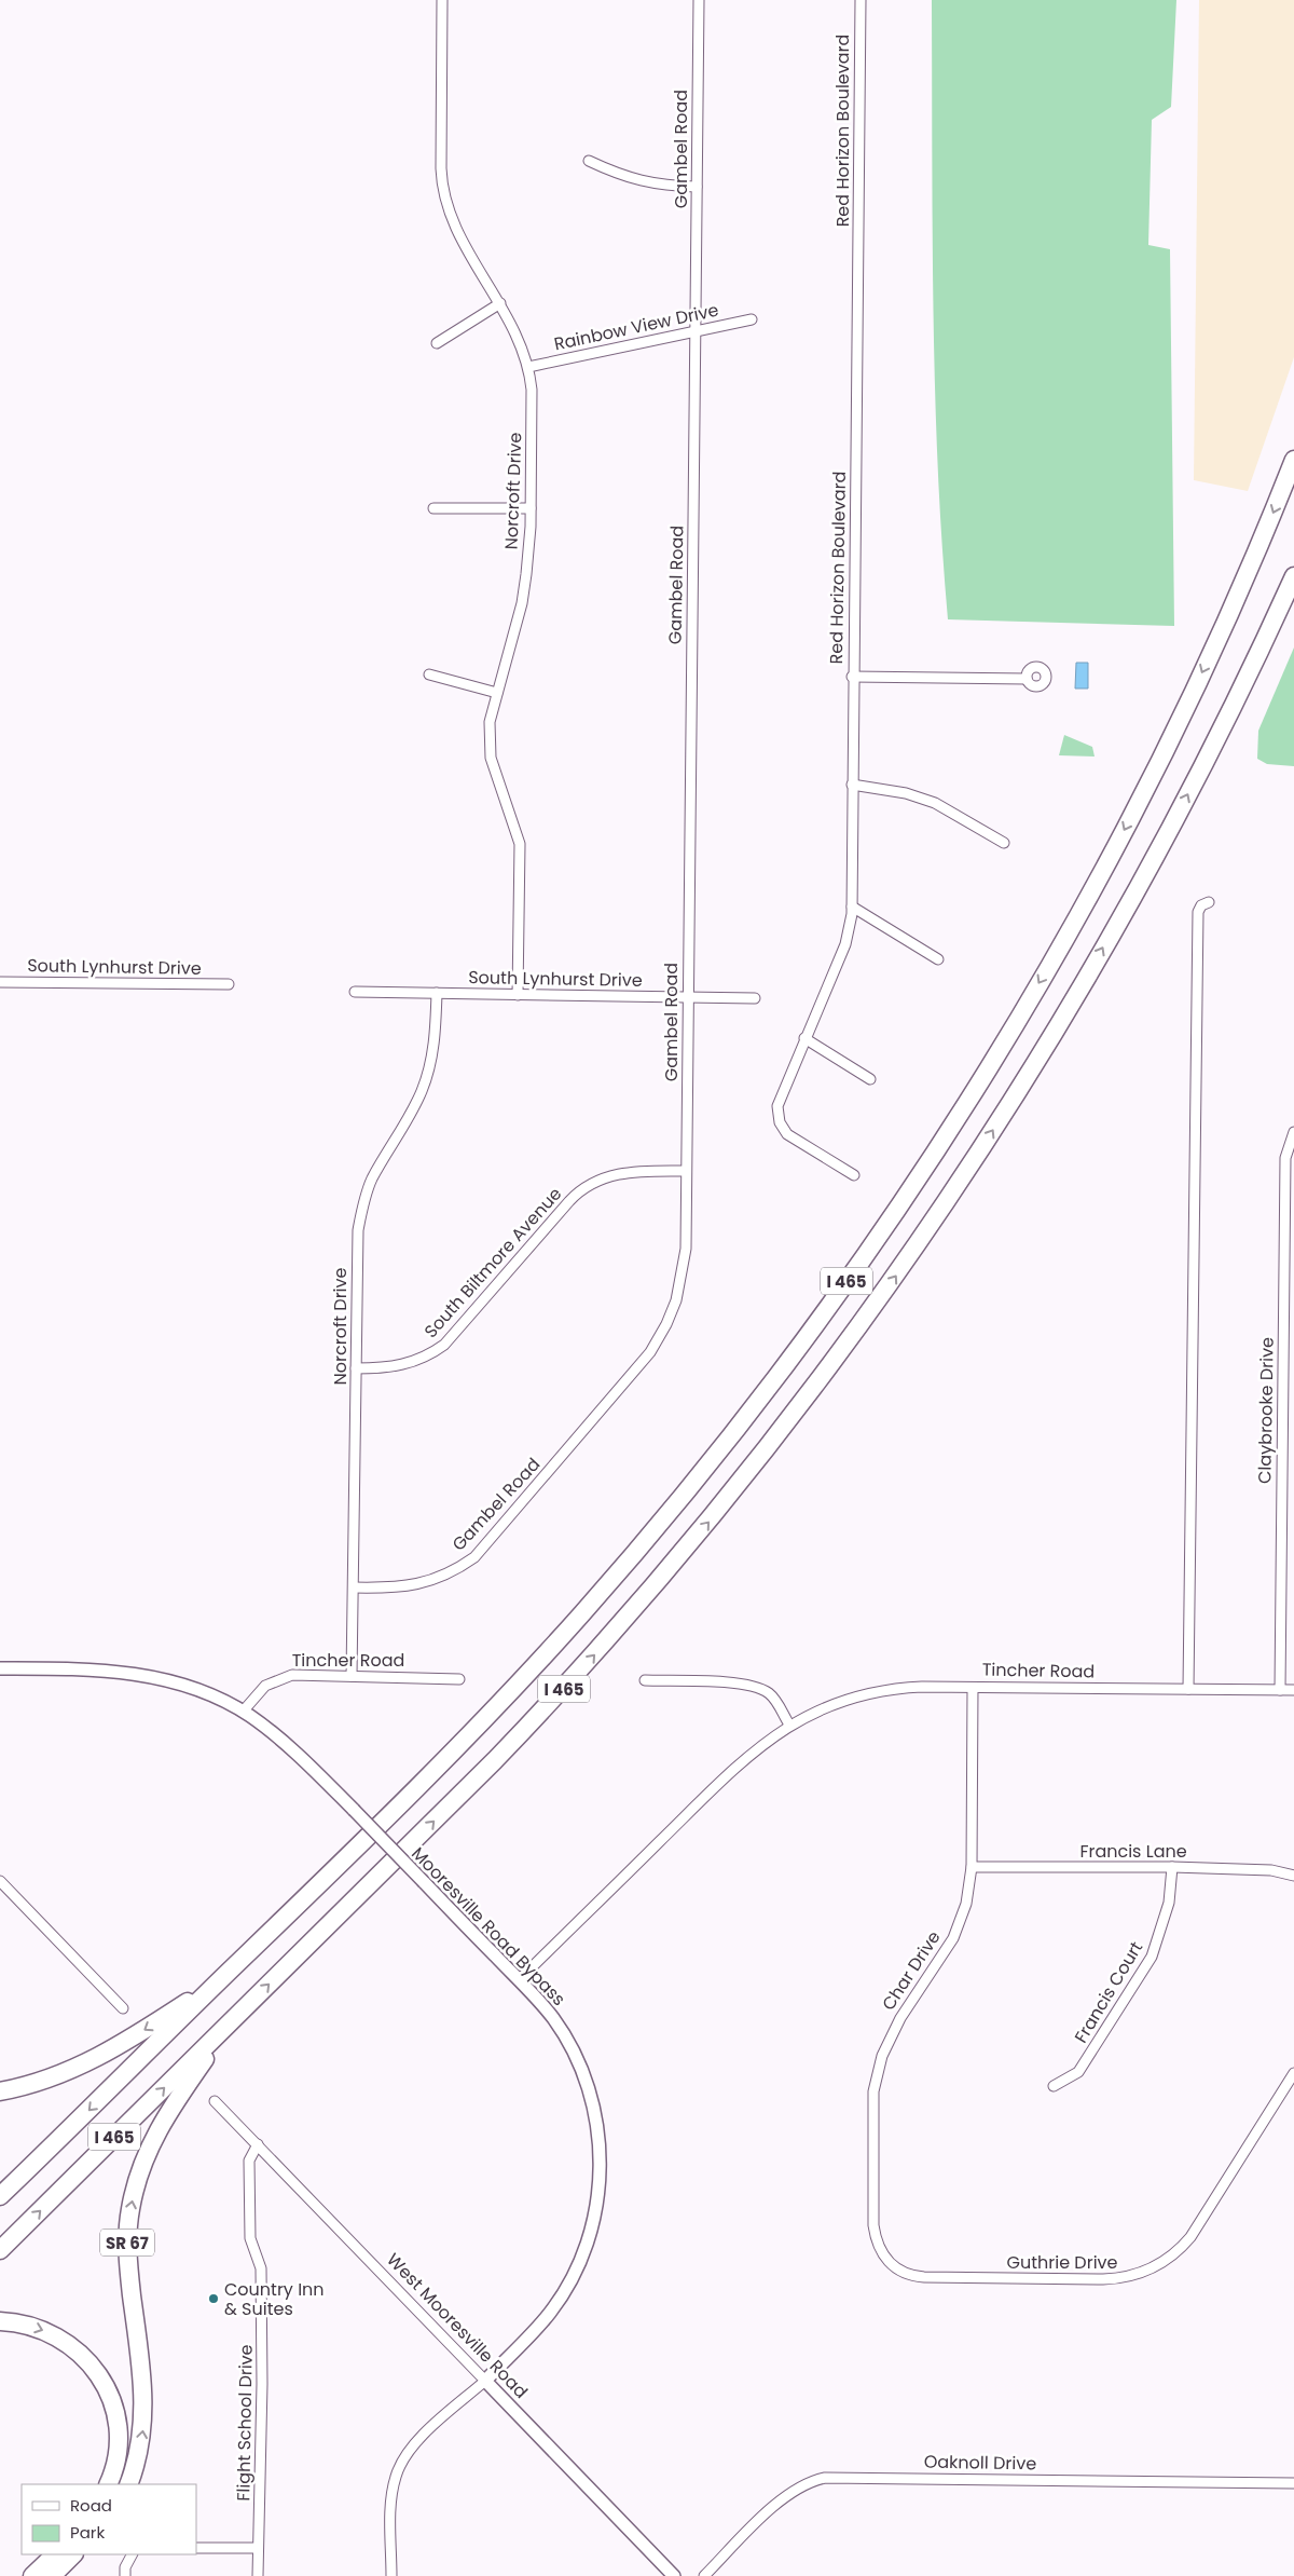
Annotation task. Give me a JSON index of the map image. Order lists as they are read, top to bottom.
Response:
{
  "streets": {
    "highway": ["I 465", "SR 67"],
    "street": [
      "Red Horizon Boulevard",
      "Gambel Road",
      "Rainbow View Drive",
      "Norcroft Drive",
      "South Lynhurst Drive",
      "South Biltmore Avenue",
      "Claybrooke Drive",
      "Tincher Road",
      "Francis Lane",
      "Mooresville Road Bypass",
      "Char Drive",
      "Francis Court",
      "Guthrie Drive",
      "West Mooresville Road",
      "Flight School Drive",
      "Oaknoll Drive"
    ]
  },
  "crossings": [
    ["Gambel Road", "Rainbow View Drive"],
    ["Gambel Road", "Norcroft Drive"],
    ["Gambel Road", "South Lynhurst Drive"],
    ["Gambel Road", "South Biltmore Avenue"],
    ["Rainbow View Drive", "Norcroft Drive"],
    ["Norcroft Drive", "South Lynhurst Drive"],
    ["Norcroft Drive", "South Biltmore Avenue"],
    ["Norcroft Drive", "Tincher Road"],
    ["I 465", "SR 67"],
    ["Claybrooke Drive", "Tincher Road"],
    ["Tincher Road", "Mooresville Road Bypass"],
    ["Tincher Road", "Char Drive"],
    ["Francis Lane", "Char Drive"],
    ["Francis Lane", "Francis Court"],
    ["Mooresville Road Bypass", "West Mooresville Road"],
    ["Char Drive", "Guthrie Drive"],
    ["West Mooresville Road", "Flight School Drive"]
  ],
  "places": ["Country Inn & Suites"],
  "legend": ["Road", "Park"]
}
